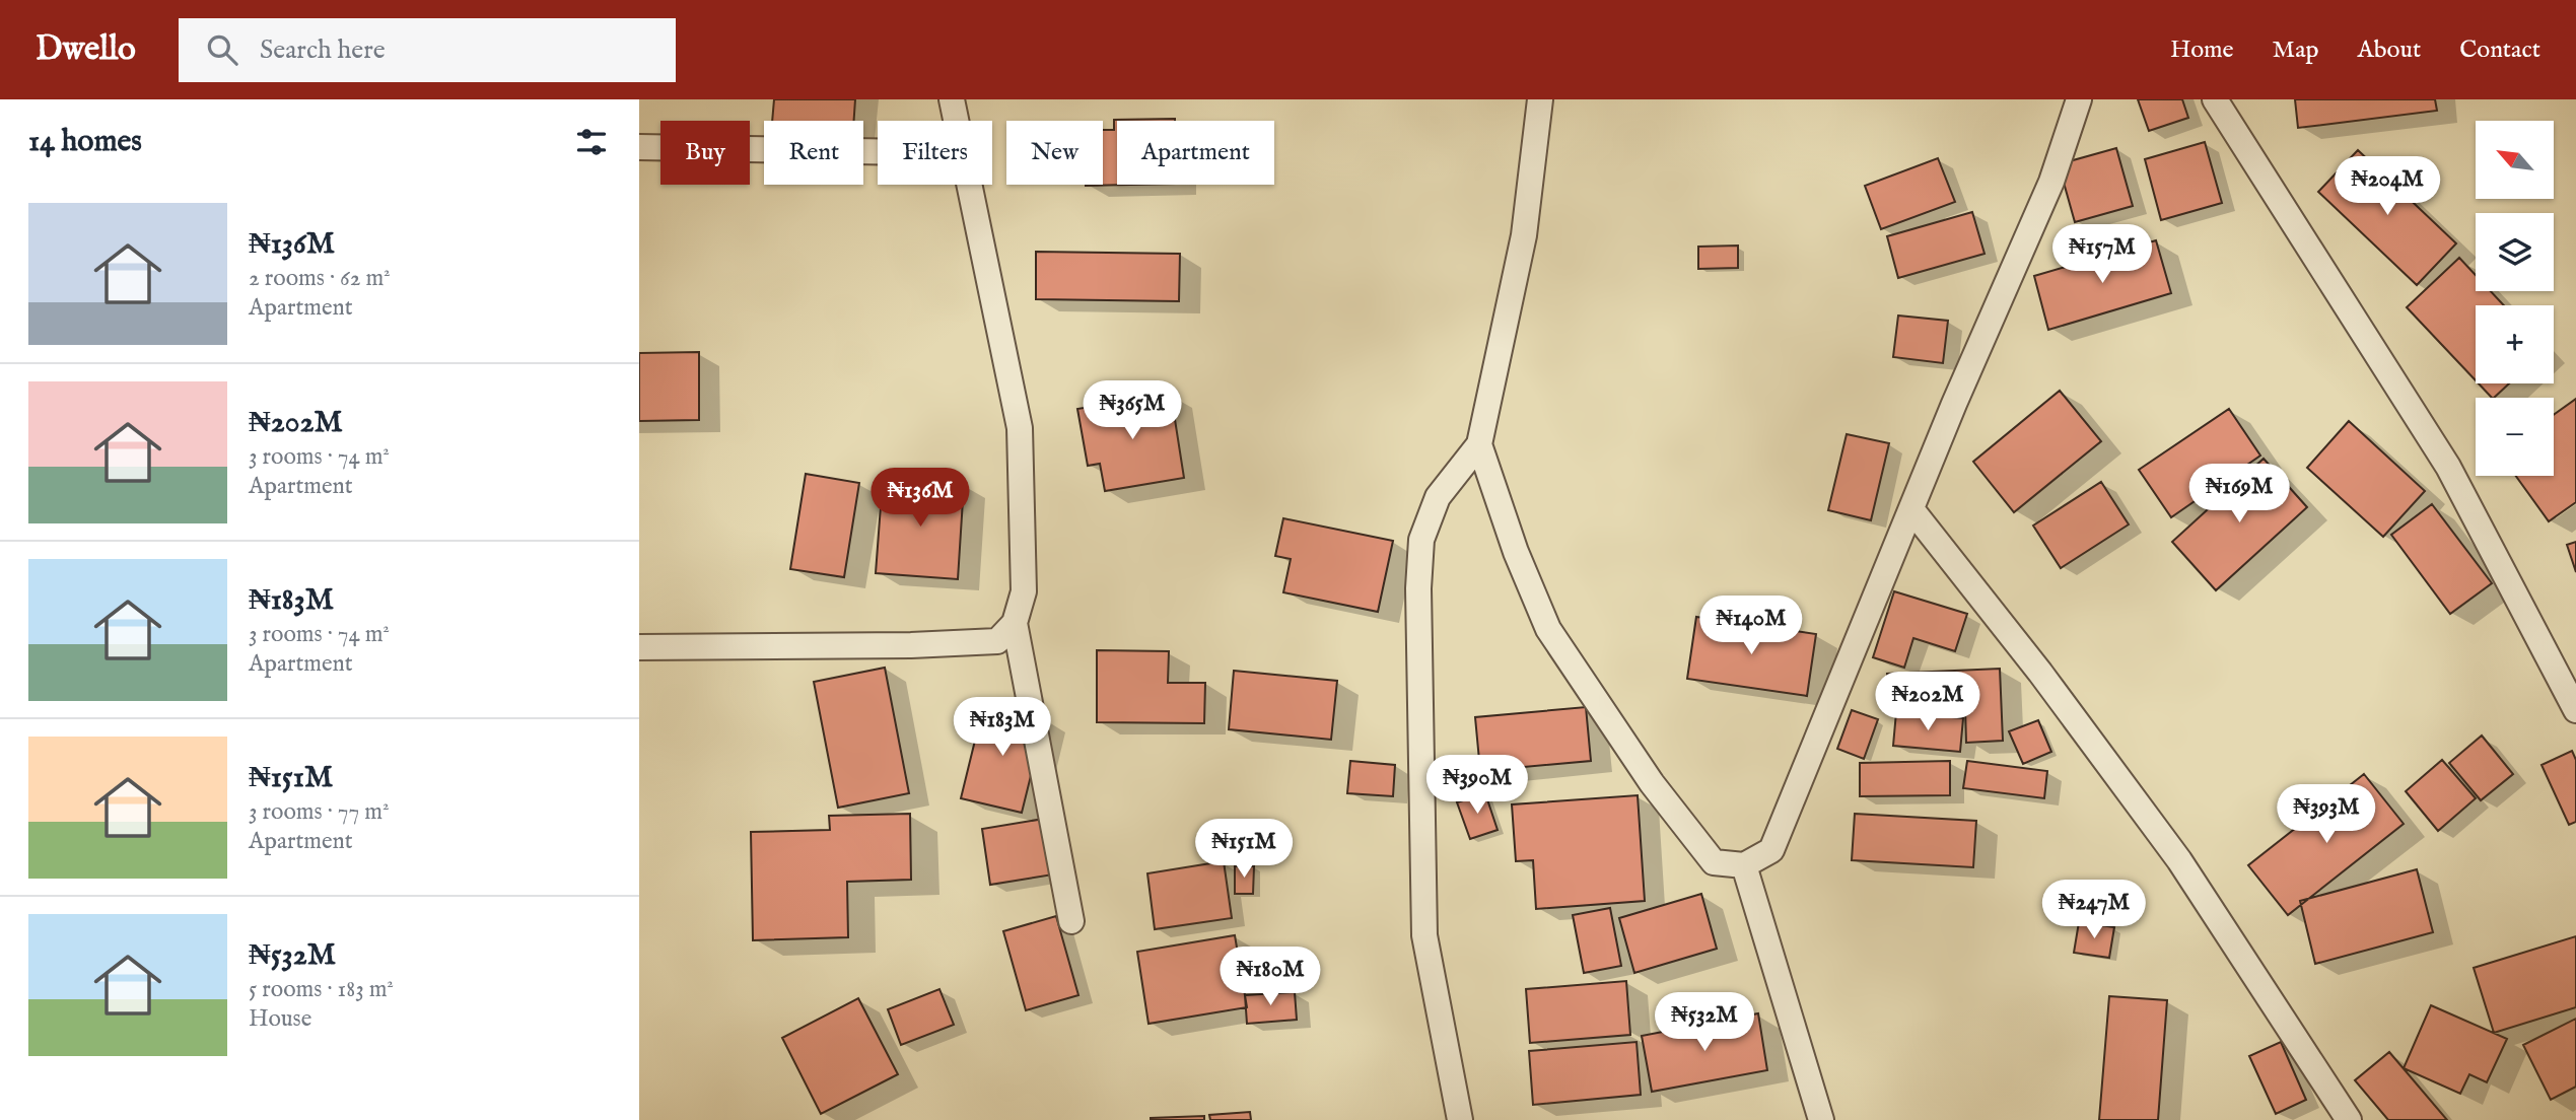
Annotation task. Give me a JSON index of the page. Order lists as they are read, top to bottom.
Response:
{
  "north": "top left",
  "page": {
    "header": "Dwello",
    "search": "Search here",
    "nav": [
      "Home",
      "Map",
      "About",
      "Contact"
    ],
    "heading": "14 homes",
    "map_buttons": ["+", "−"],
    "chip": [
      "Buy",
      "Rent",
      "Filters",
      "New",
      "Apartment"
    ],
    "price": [
      "₦204M",
      "₦157M",
      "₦365M",
      "₦169M",
      "₦136M",
      "₦140M",
      "₦202M",
      "₦183M",
      "₦390M",
      "₦393M",
      "₦151M",
      "₦247M",
      "₦180M",
      "₦532M"
    ],
    "list": [
      {
        "name": "₦136M",
        "note": "2 rooms · 62 m² · Apartment"
      },
      {
        "name": "₦202M",
        "note": "3 rooms · 74 m² · Apartment"
      },
      {
        "name": "₦183M",
        "note": "3 rooms · 74 m² · Apartment"
      },
      {
        "name": "₦151M",
        "note": "3 rooms · 77 m² · Apartment"
      },
      {
        "name": "₦532M",
        "note": "5 rooms · 183 m² · House"
      }
    ]
  }
}
